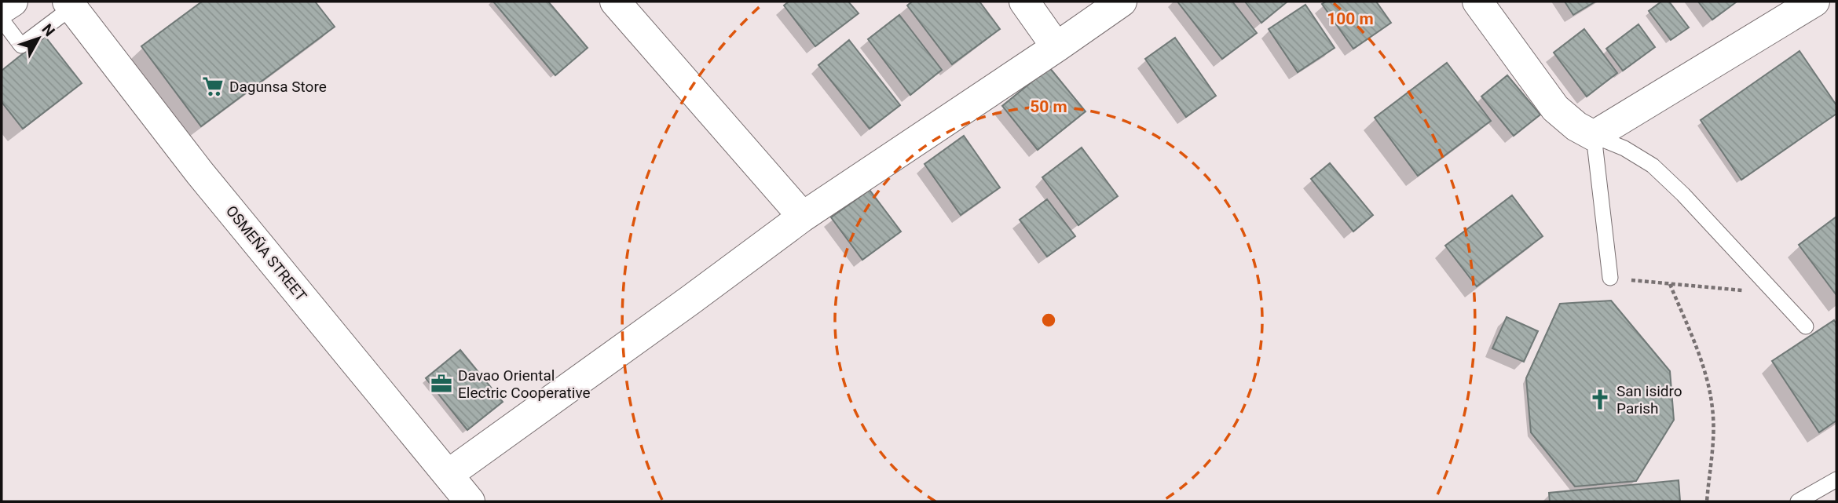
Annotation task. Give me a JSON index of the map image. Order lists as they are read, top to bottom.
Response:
{
  "streets": {
    "street": ["OSMEÑA STREET"]
  },
  "places": {
    "supermarket": ["Dagunsa Store"],
    "office": ["Davao Oriental Electric Cooperative"],
    "church": ["San isidro Parish"]
  },
  "north": "top right",
  "rings": ["100 m", "50 m"]
}
